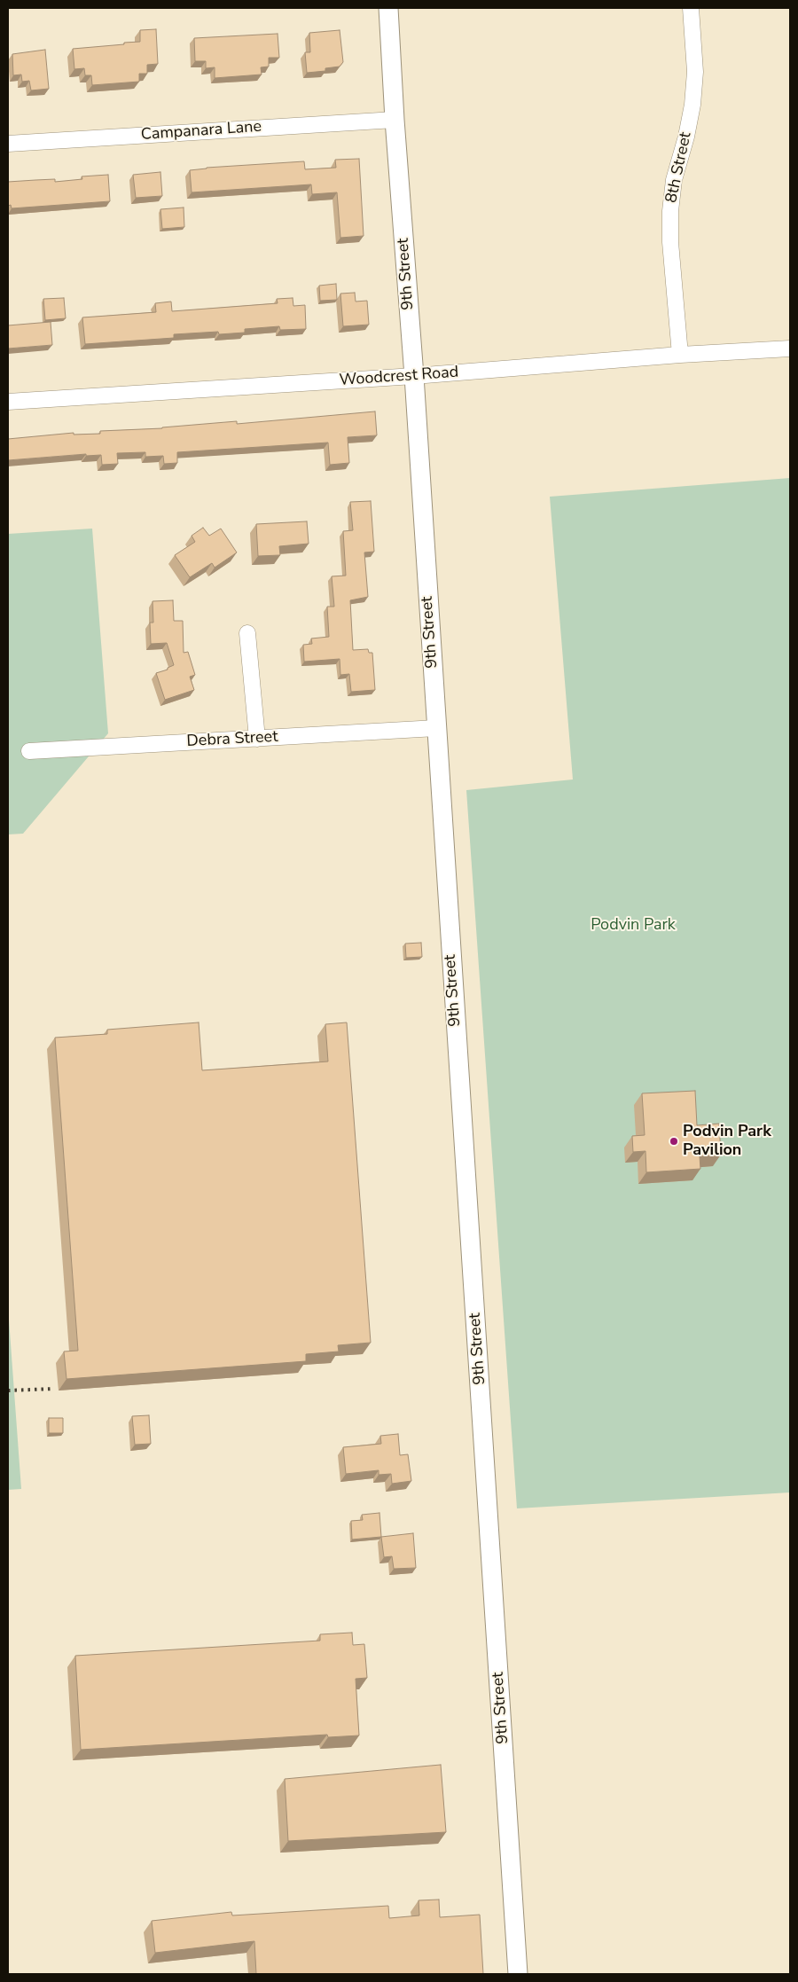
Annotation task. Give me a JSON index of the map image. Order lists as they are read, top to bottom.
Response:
{
  "streets": {
    "street": [
      "Campanara Lane",
      "8th Street",
      "9th Street",
      "Woodcrest Road",
      "Debra Street"
    ]
  },
  "crossings": [
    ["Campanara Lane", "9th Street"],
    ["8th Street", "Woodcrest Road"],
    ["9th Street", "Woodcrest Road"],
    ["9th Street", "Debra Street"]
  ],
  "parks": ["Podvin Park"],
  "places": ["Podvin Park Pavilion"]
}
